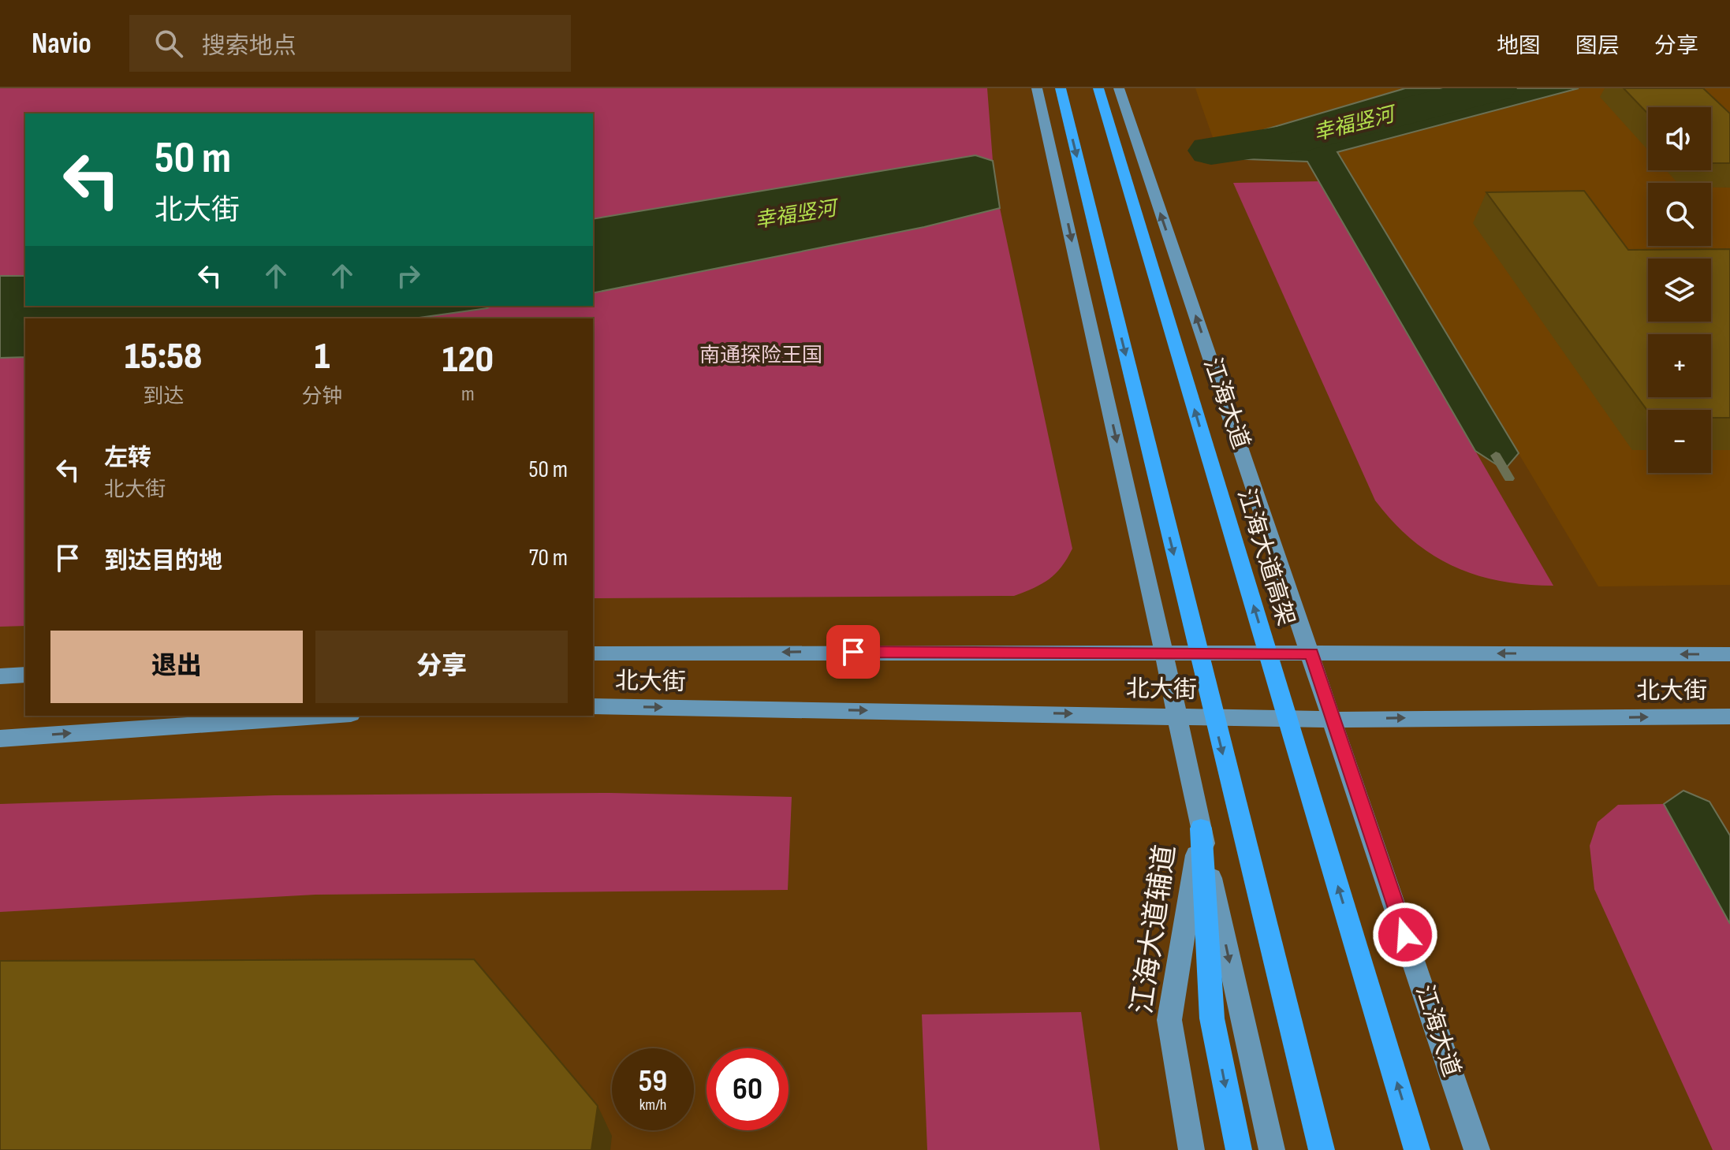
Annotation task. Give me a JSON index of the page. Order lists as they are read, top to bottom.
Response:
{
  "streets": {
    "highway": ["江海大道高架"],
    "main road": ["江海大道", "北大街", "江海大道辅道"]
  },
  "crossings": [
    ["江海大道", "北大街"]
  ],
  "water": ["幸福竖河"],
  "parks": ["南通探险王国"],
  "page": {
    "header": "Navio",
    "search": "搜索地点",
    "nav": ["地图", "图层", "分享"],
    "map_buttons": ["+", "−"],
    "turn": ["50 m", "北大街"],
    "eta": [
      "15:58",
      "到达",
      "1",
      "分钟",
      "120",
      "m"
    ],
    "list": [
      {
        "name": "左转",
        "note": "北大街",
        "value": "50 m"
      },
      {
        "name": "到达目的地",
        "value": "70 m"
      }
    ],
    "buttons": ["退出", "分享"],
    "speed": "59 km/h",
    "limit": "60"
  }
}
